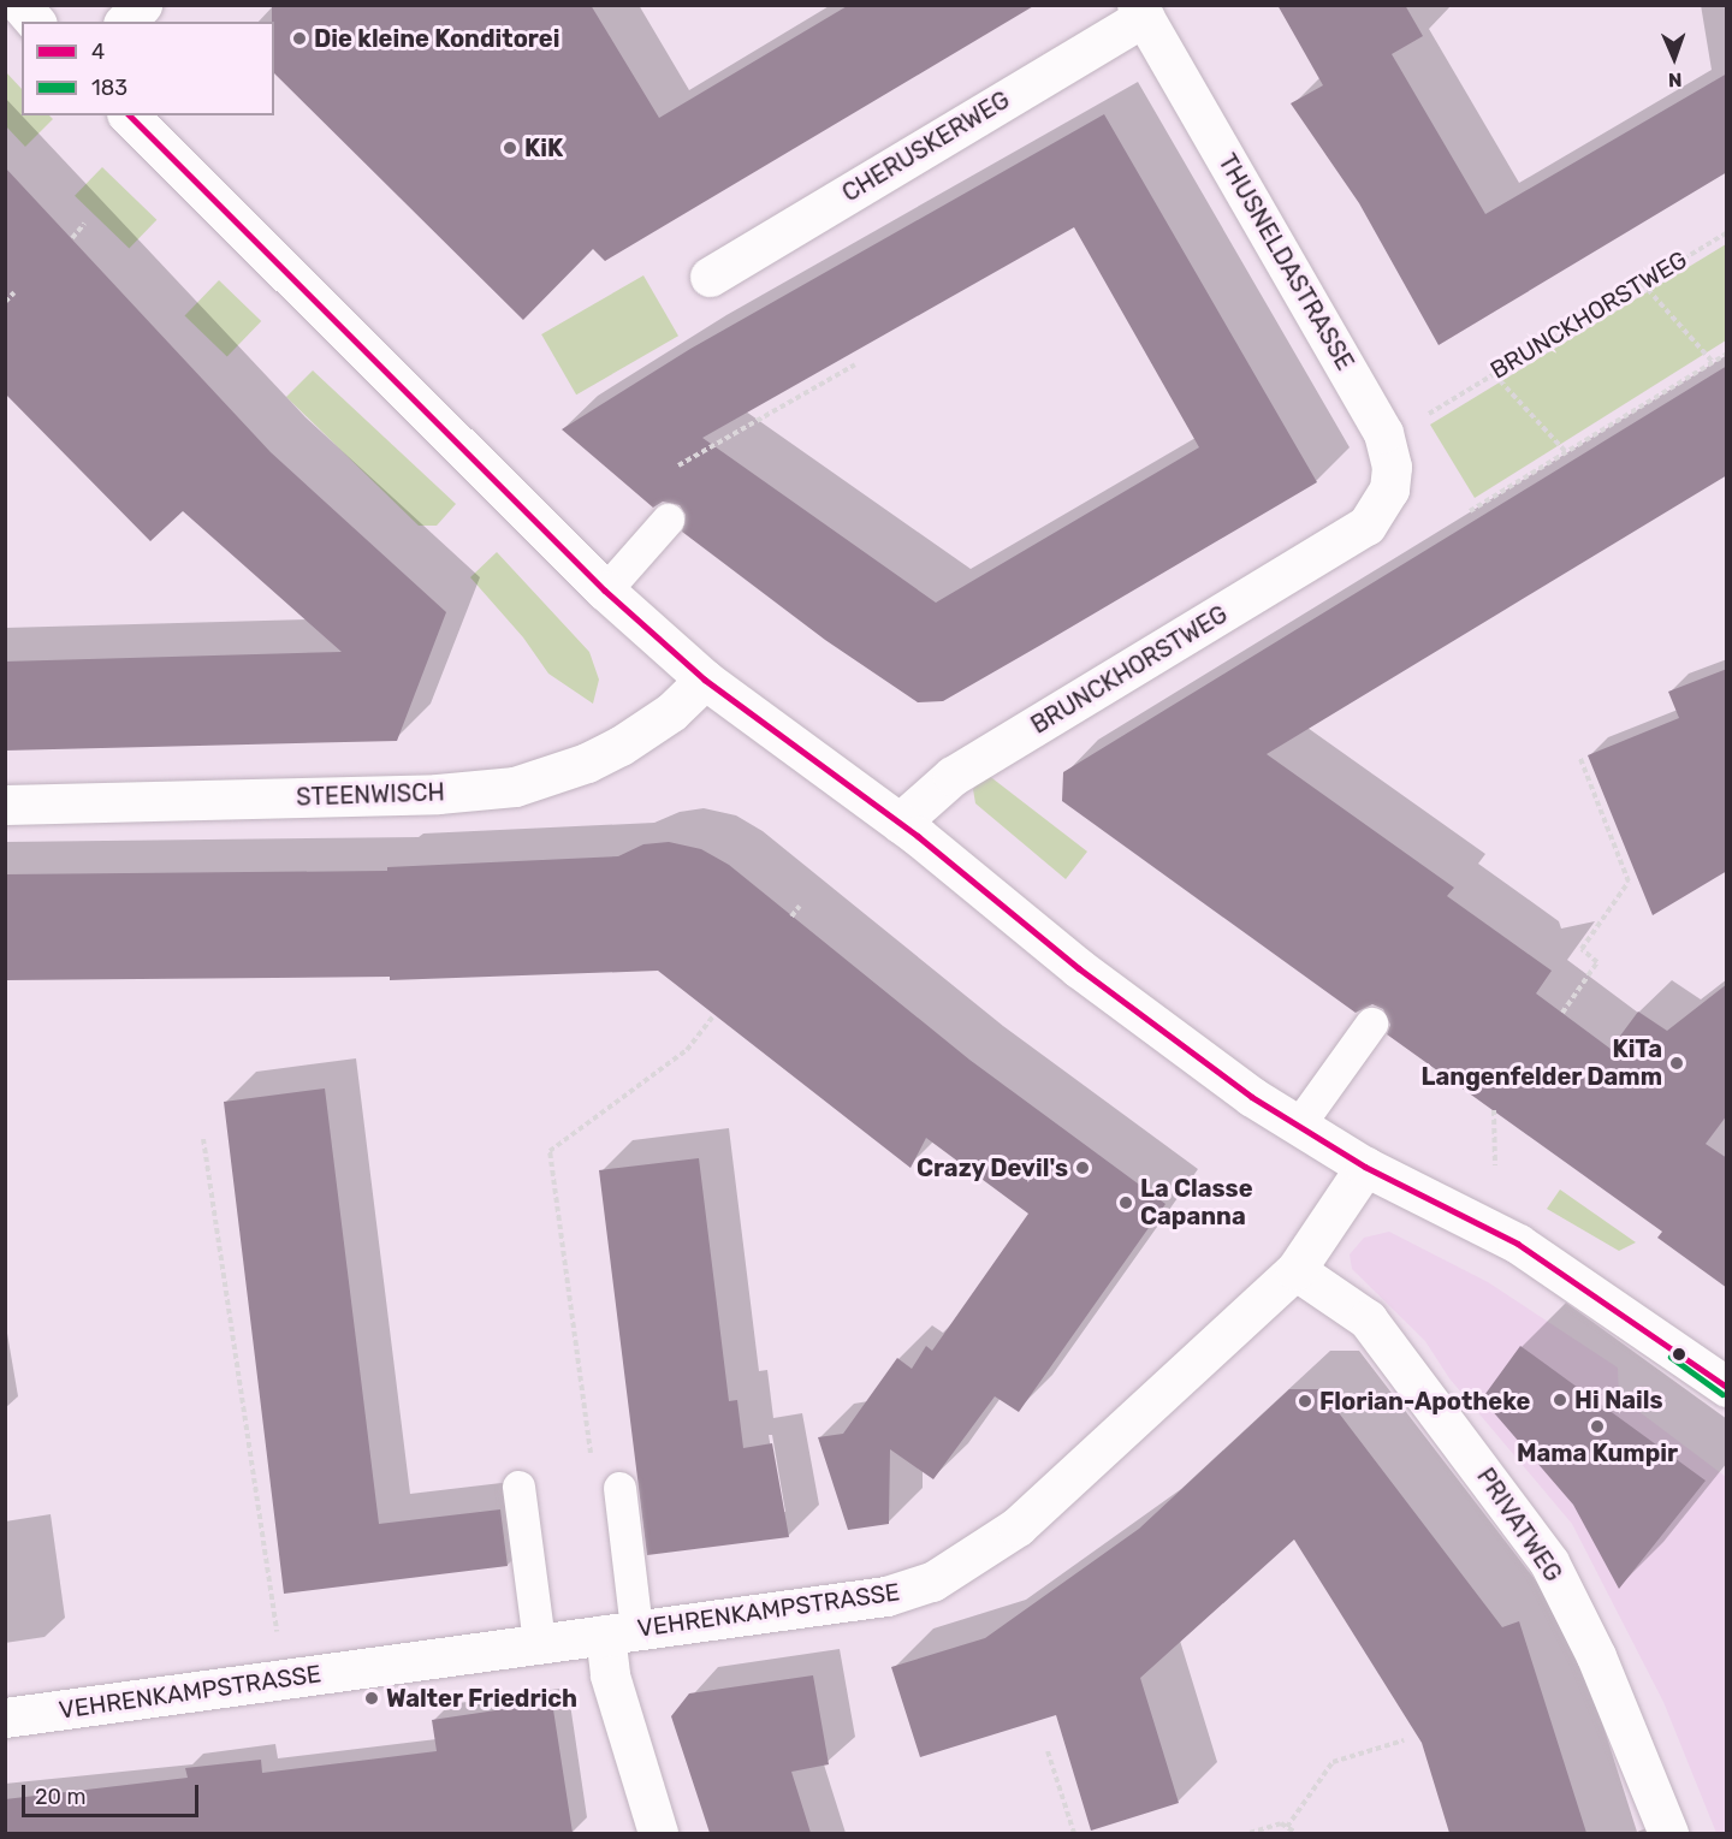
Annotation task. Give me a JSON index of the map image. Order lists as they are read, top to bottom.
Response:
{
  "streets": {
    "street": [
      "CHERUSKERWEG",
      "THUSNELDASTRASSE",
      "BRUNCKHORSTWEG",
      "STEENWISCH",
      "PRIVATWEG",
      "VEHRENKAMPSTRASSE"
    ]
  },
  "crossings": [
    ["CHERUSKERWEG", "THUSNELDASTRASSE"],
    ["THUSNELDASTRASSE", "BRUNCKHORSTWEG"],
    ["PRIVATWEG", "VEHRENKAMPSTRASSE"]
  ],
  "places": [
    "Die kleine Konditorei",
    "KiK",
    "KiTa Langenfelder Damm",
    "Crazy Devil's",
    "La Classe Capanna",
    "Hi Nails",
    "Florian-Apotheke",
    "Mama Kumpir",
    "Walter Friedrich"
  ],
  "lines": ["transit line 4", "transit line 183"],
  "legend": ["4", "183"],
  "scale_bar": "20 m",
  "north": "bottom"
}
